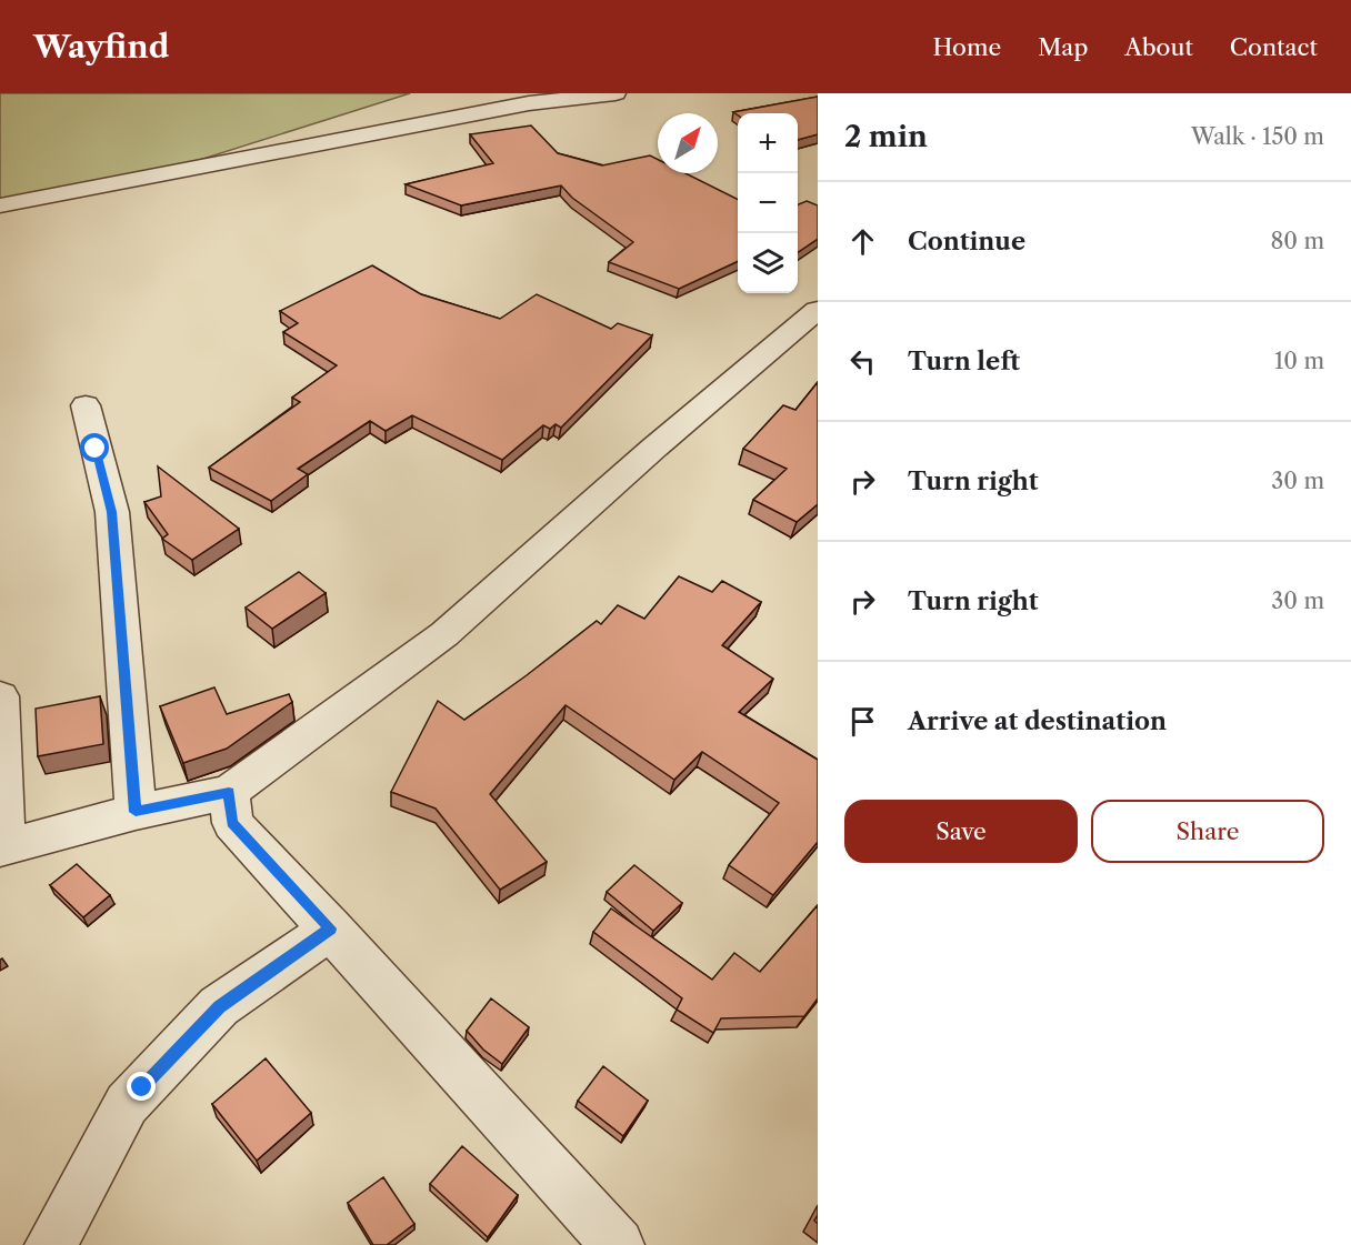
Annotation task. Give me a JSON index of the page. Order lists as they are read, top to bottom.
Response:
{
  "north": "top right",
  "page": {
    "header": "Wayfind",
    "nav": [
      "Home",
      "Map",
      "About",
      "Contact"
    ],
    "heading": ["2 min", "Walk · 150 m"],
    "map_buttons": ["+", "−"],
    "list": [
      ["Continue", "80 m"],
      ["Turn left", "10 m"],
      ["Turn right", "30 m"],
      ["Turn right", "30 m"],
      "Arrive at destination"
    ],
    "buttons": ["Save", "Share"]
  }
}
